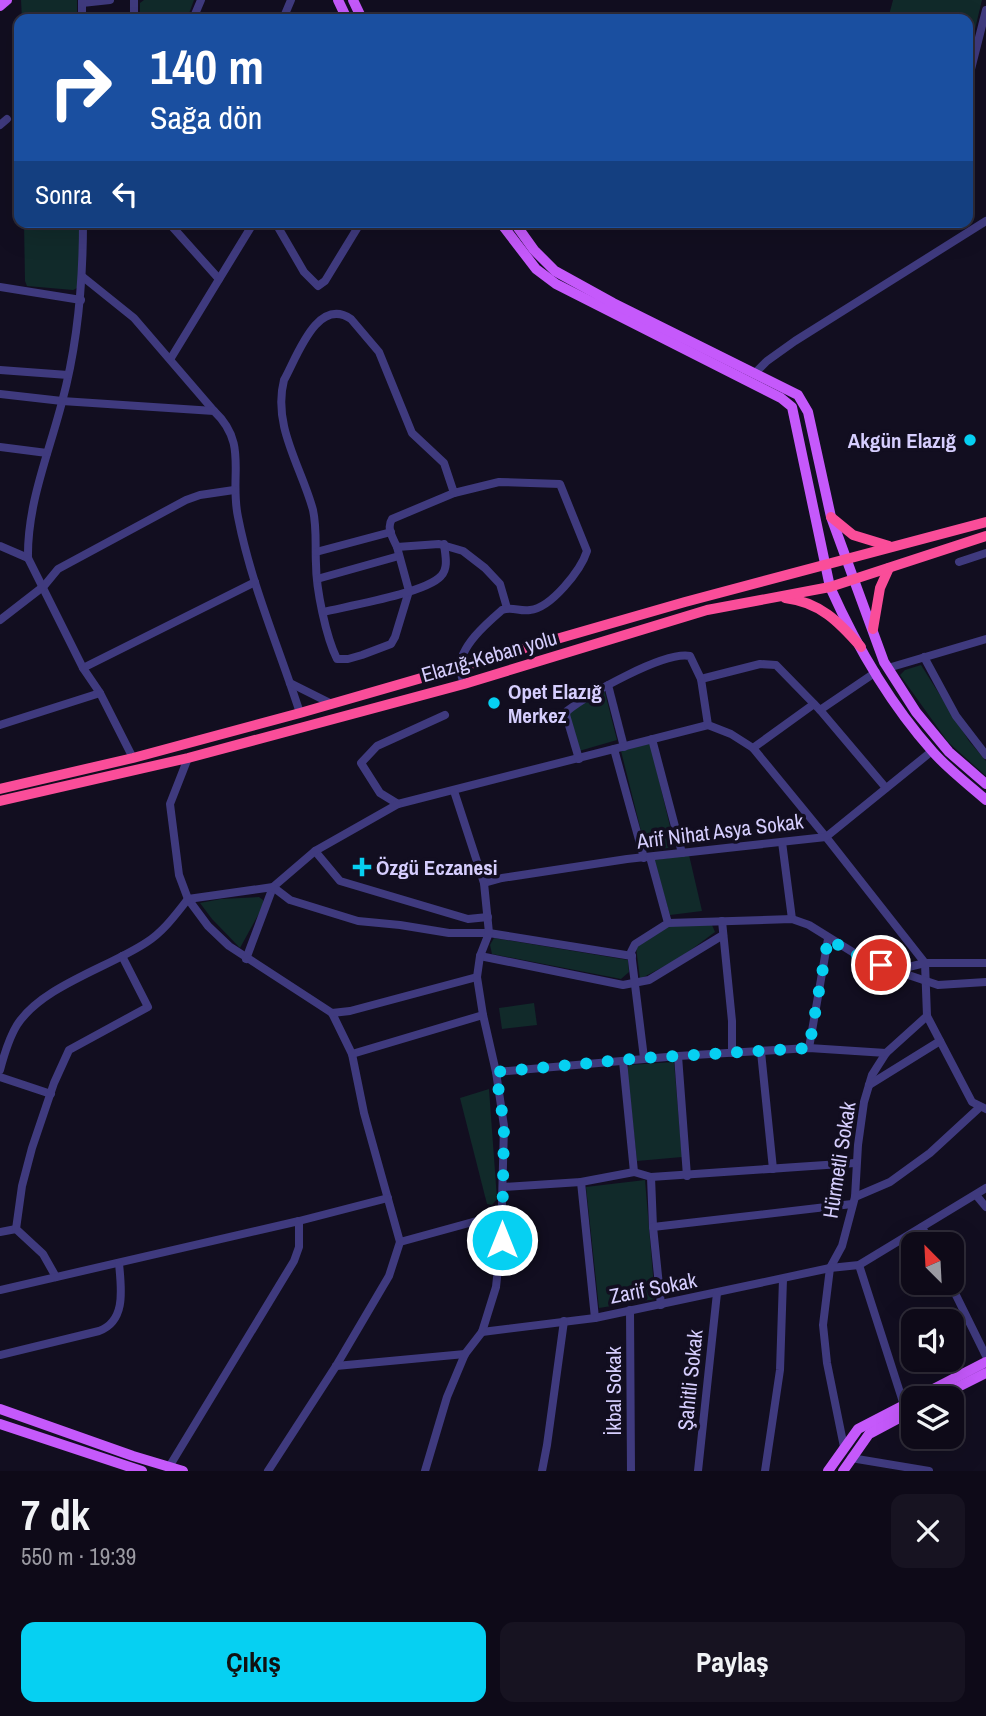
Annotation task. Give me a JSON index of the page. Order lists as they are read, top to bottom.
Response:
{
  "streets": {
    "highway": ["Elazığ-Keban yolu"],
    "street": [
      "Arif Nihat Asya Sokak",
      "Hürmetli Sokak",
      "Zarif Sokak",
      "Şahitli Sokak",
      "İkbal Sokak"
    ]
  },
  "crossings": [
    ["Hürmetli Sokak", "Zarif Sokak"],
    ["Zarif Sokak", "Şahitli Sokak"],
    ["Zarif Sokak", "İkbal Sokak"]
  ],
  "places": {
    "other": ["Akgün Elazığ", "Opet Elazığ Merkez"],
    "health": ["Özgü Eczanesi"]
  },
  "north": "top left",
  "page": {
    "turn": ["140 m", "Sağa dön"],
    "then": "Sonra",
    "heading": ["7 dk", "550 m · 19:39"],
    "buttons": ["Çıkış", "Paylaş"]
  }
}
